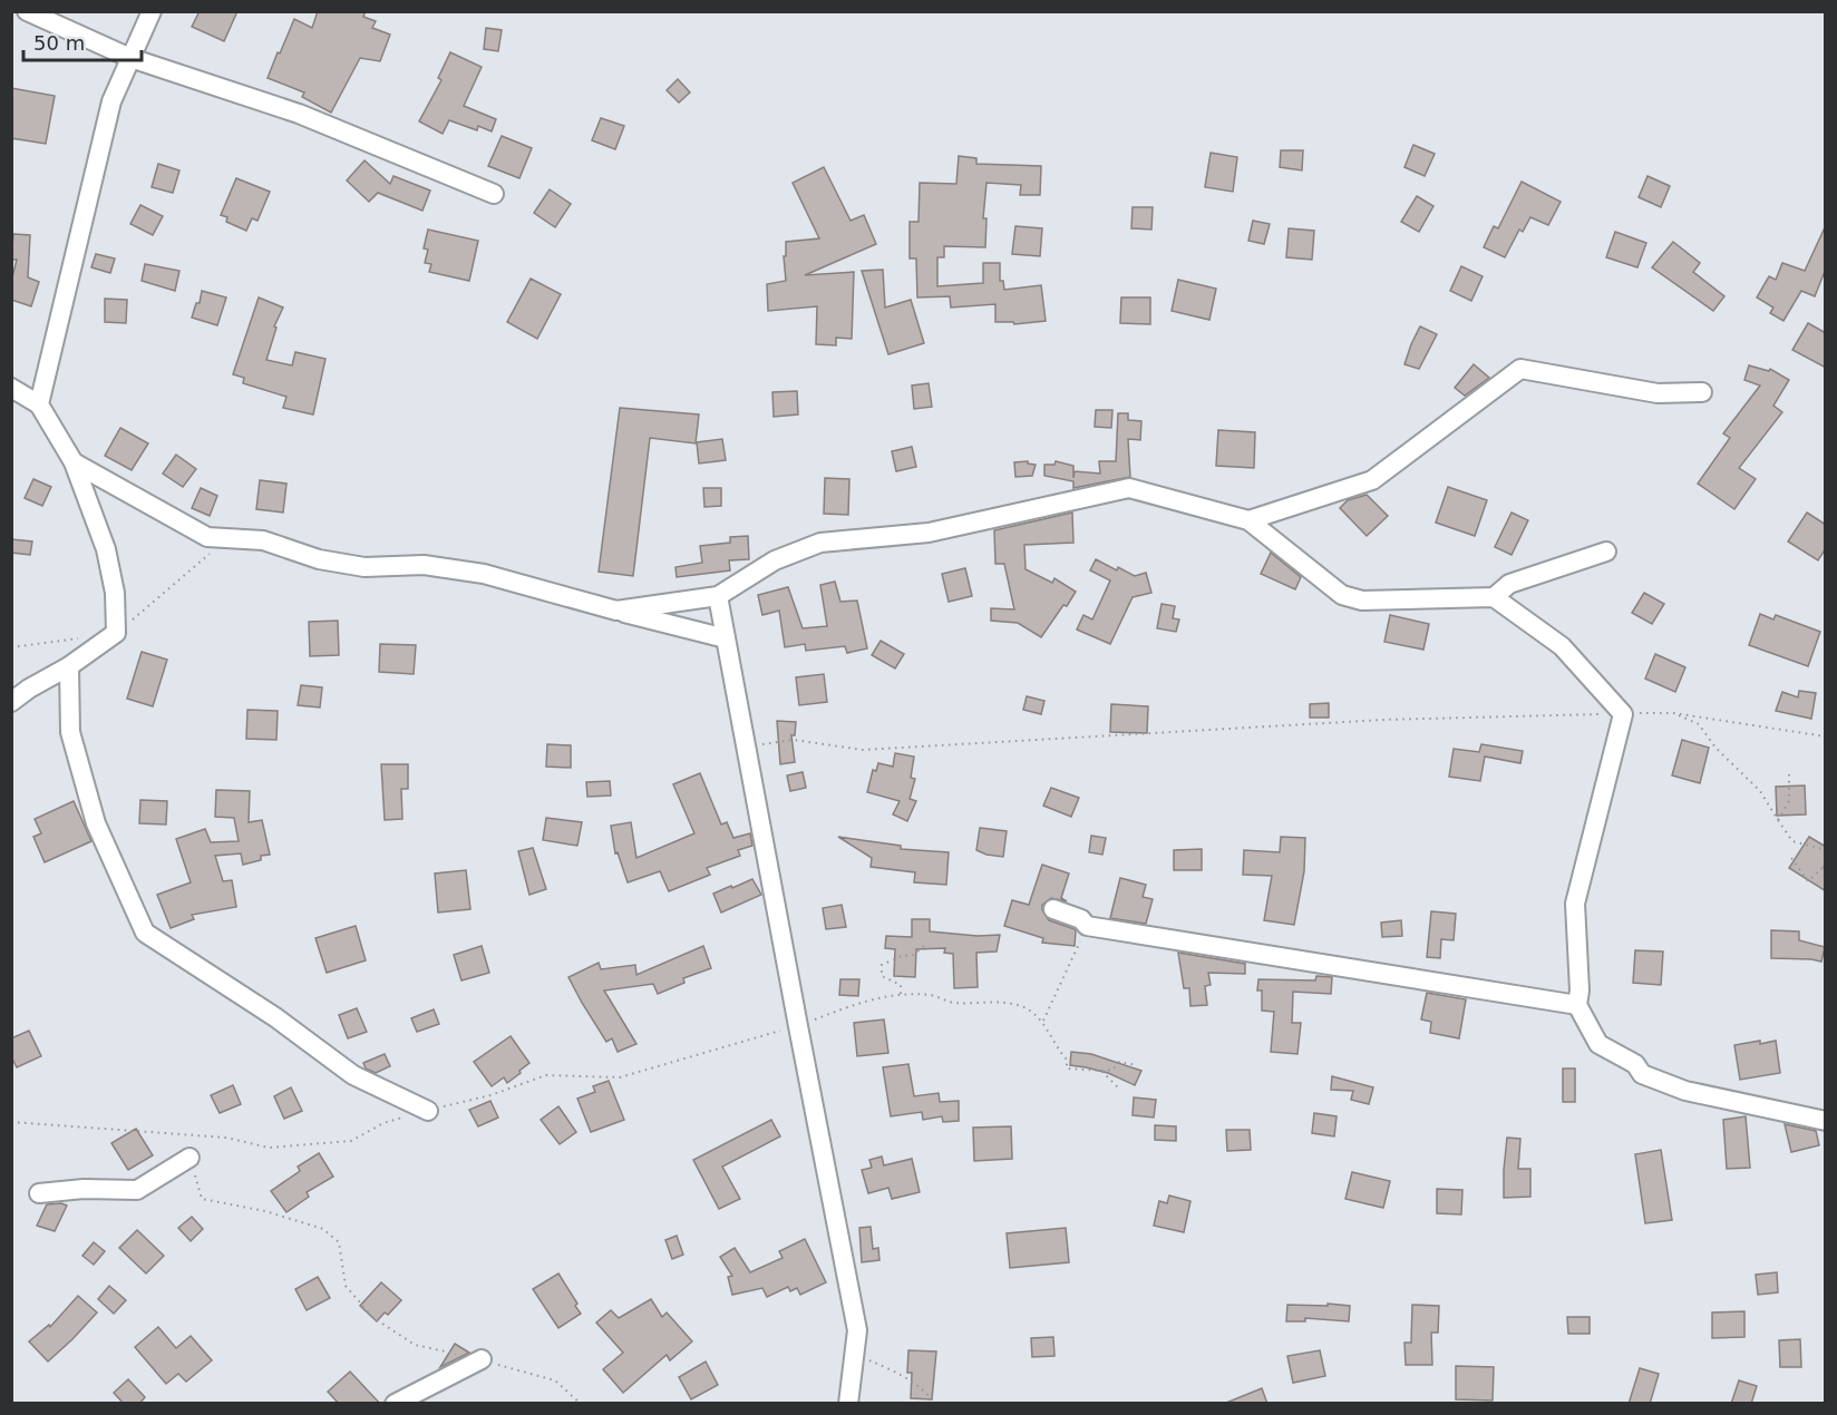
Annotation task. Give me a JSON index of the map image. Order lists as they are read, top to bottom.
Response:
{
  "scale_bar": "50 m"
}
